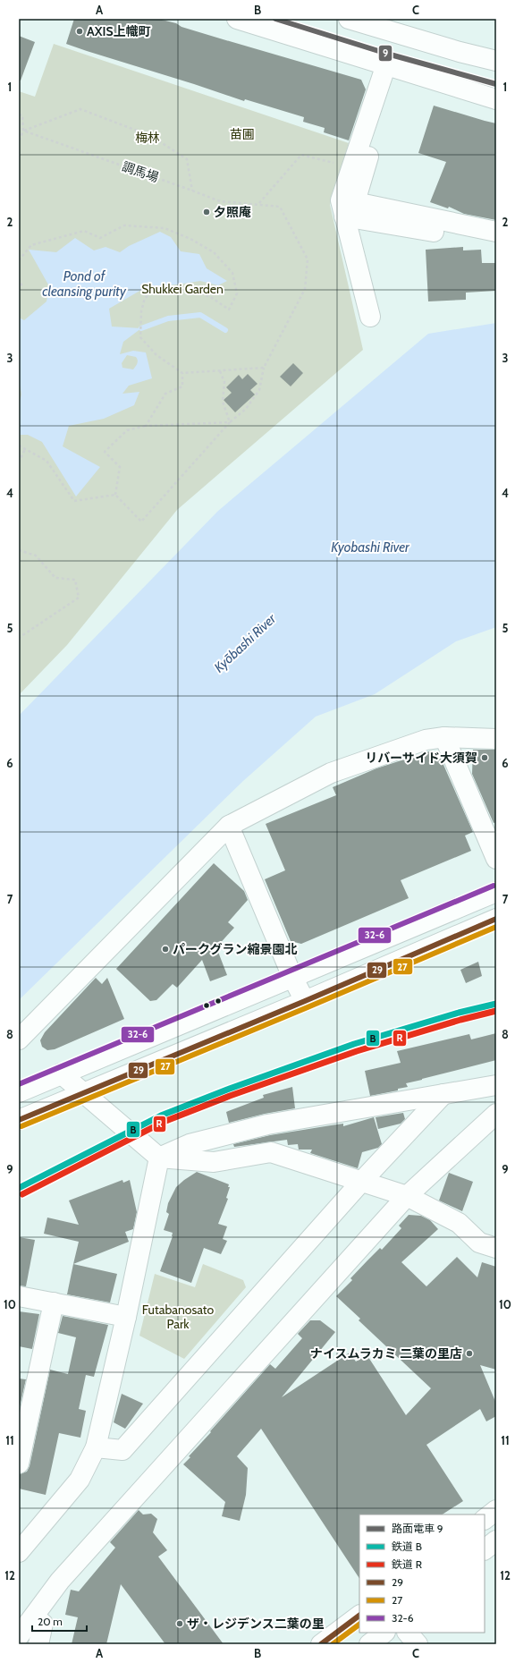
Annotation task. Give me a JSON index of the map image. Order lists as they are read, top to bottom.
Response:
{
  "streets": {
    "path": ["調馬場"]
  },
  "water": ["Pond of cleansing purity", "Kyobashi River", "Kyōbashi River"],
  "parks": [
    "苗圃",
    "梅林",
    "Shukkei Garden",
    "Futabanosato Park"
  ],
  "places": [
    "AXIS上幟町",
    "夕照庵",
    "リバーサイド大須賀",
    "パークグラン縮景園北",
    "ナイスムラカミ 二葉の里店",
    "ザ・レジデンス二葉の里"
  ],
  "lines": [
    "tram line 9",
    "transit line 32-6",
    "transit line 29",
    "transit line 27",
    "rail line B",
    "rail line R"
  ],
  "legend": [
    "路面電車 9",
    "鉄道 B",
    "鉄道 R",
    "29",
    "27",
    "32-6"
  ],
  "scale_bar": "20 m",
  "grid": {
    "columns": ["A", "B", "C"],
    "rows": [
      "1",
      "2",
      "3",
      "4",
      "5",
      "6",
      "7",
      "8",
      "9",
      "10",
      "11",
      "12"
    ]
  }
}
